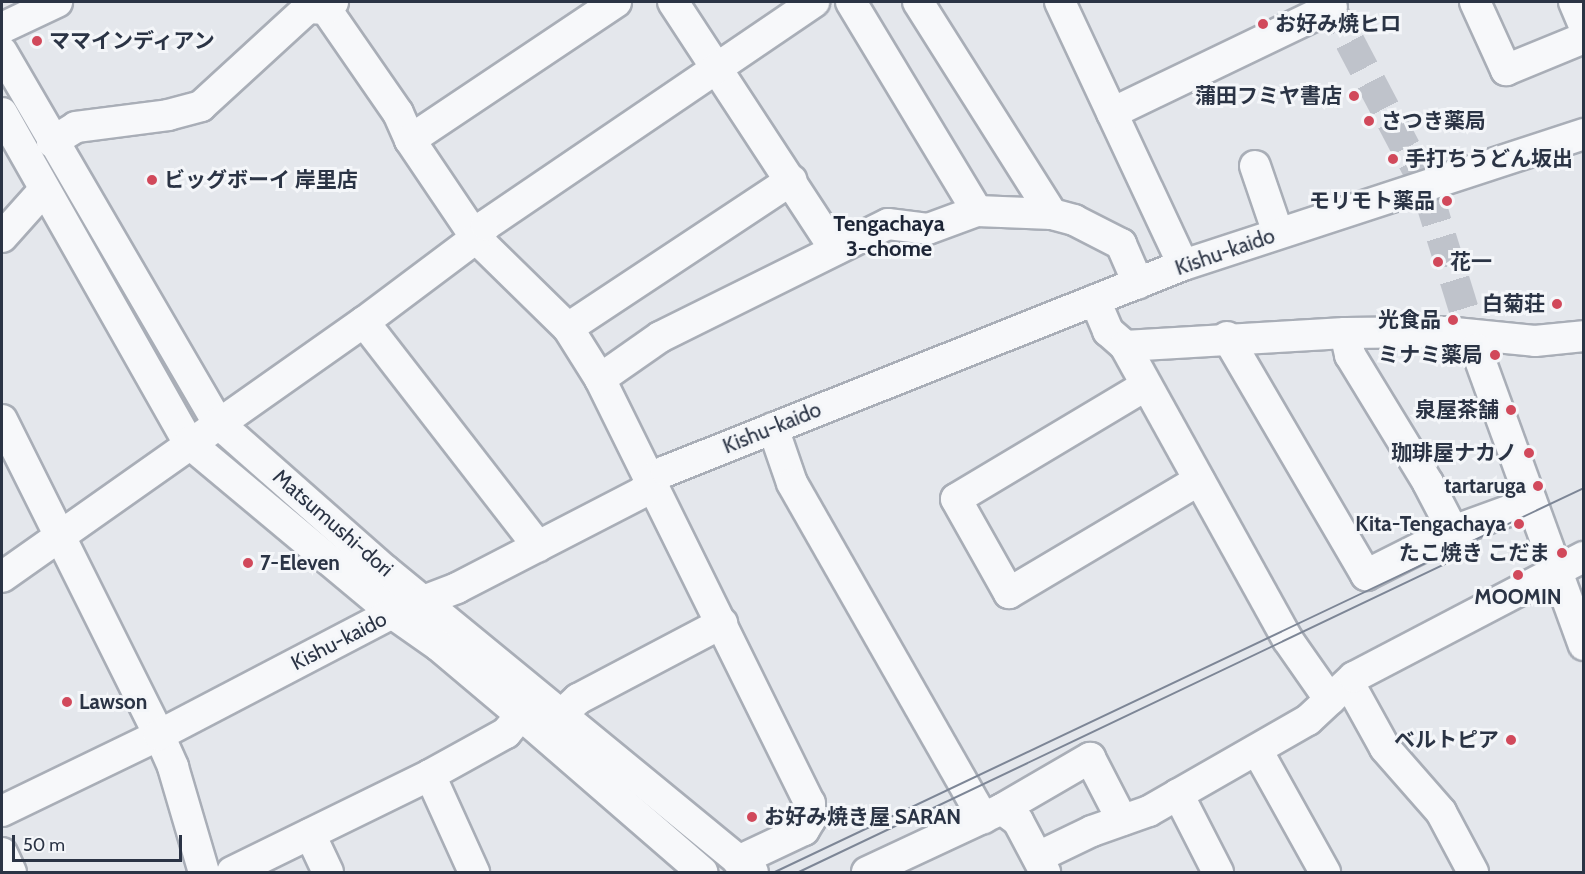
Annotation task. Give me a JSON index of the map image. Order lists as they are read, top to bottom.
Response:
{
  "streets": {
    "street": ["Kishu-kaido", "Matsumushi-dori"]
  },
  "crossings": [
    ["Kishu-kaido", "Matsumushi-dori"]
  ],
  "districts": ["Tengachaya 3-chome"],
  "places": [
    "お好み焼ヒロ",
    "ママインディアン",
    "蒲田フミヤ書店",
    "さつき薬局",
    "手打ちうどん坂出",
    "ビッグボーイ 岸里店",
    "モリモト薬品",
    "花一",
    "白菊荘",
    "光食品",
    "ミナミ薬局",
    "泉屋茶舗",
    "珈琲屋ナカノ",
    "tartaruga",
    "Kita-Tengachaya",
    "たこ焼き こだま",
    "7-Eleven",
    "MOOMIN",
    "Lawson",
    "ベルトピア",
    "お好み焼き屋 SARAN"
  ],
  "scale_bar": "50 m"
}
